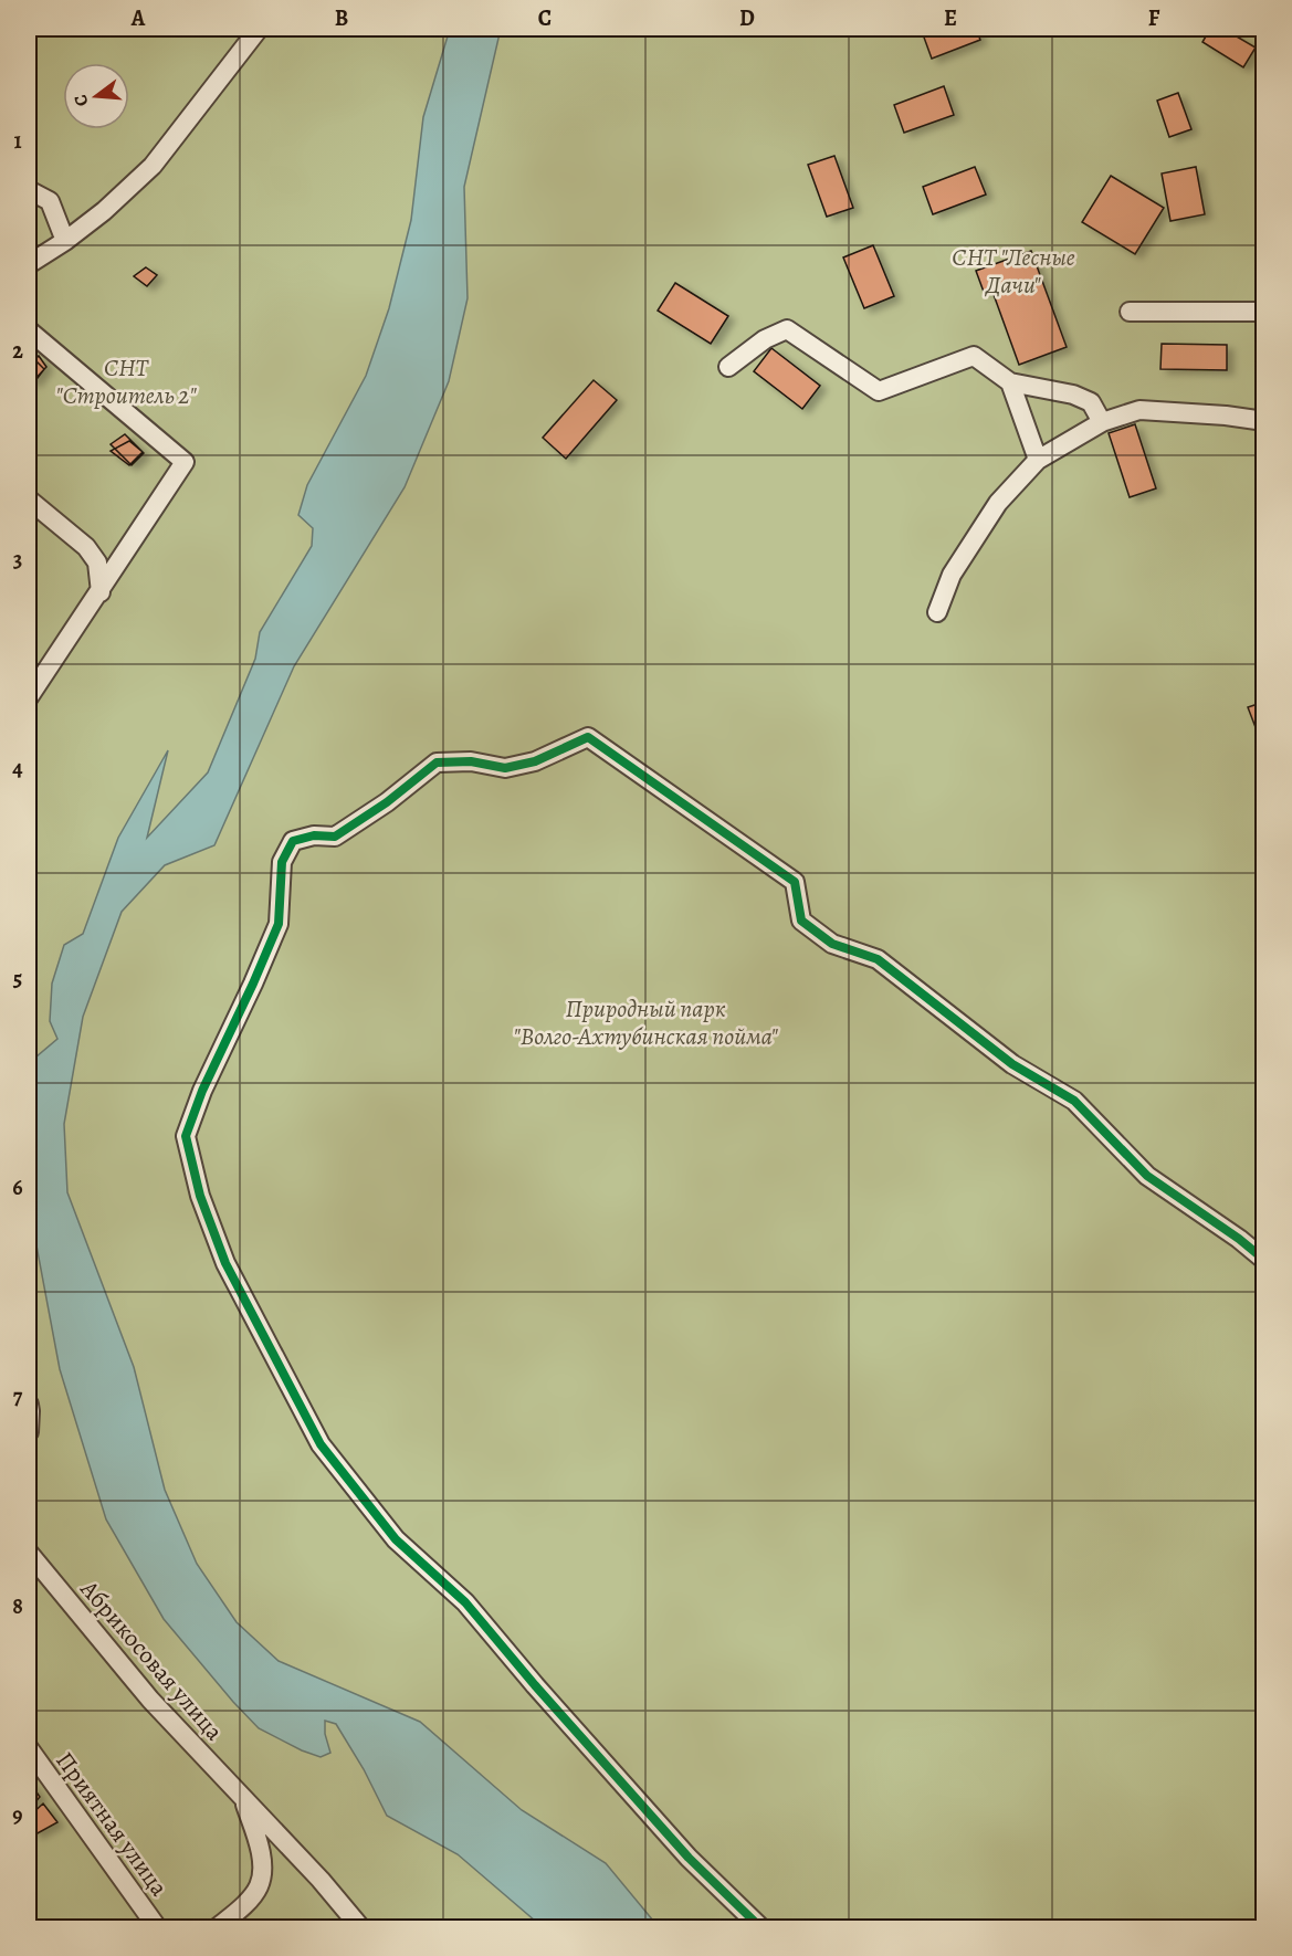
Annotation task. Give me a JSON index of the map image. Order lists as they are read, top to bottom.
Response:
{
  "streets": {
    "street": ["Абрикосовая улица", "Приятная улица"]
  },
  "parks": ["СНТ \"Лесные Дачи\"", "СНТ \"Строитель 2\"", "Природный парк \"Волго-Ахтубинская пойма\""],
  "north": "left",
  "grid": {
    "columns": [
      "A",
      "B",
      "C",
      "D",
      "E",
      "F"
    ],
    "rows": [
      "1",
      "2",
      "3",
      "4",
      "5",
      "6",
      "7",
      "8",
      "9"
    ]
  }
}
